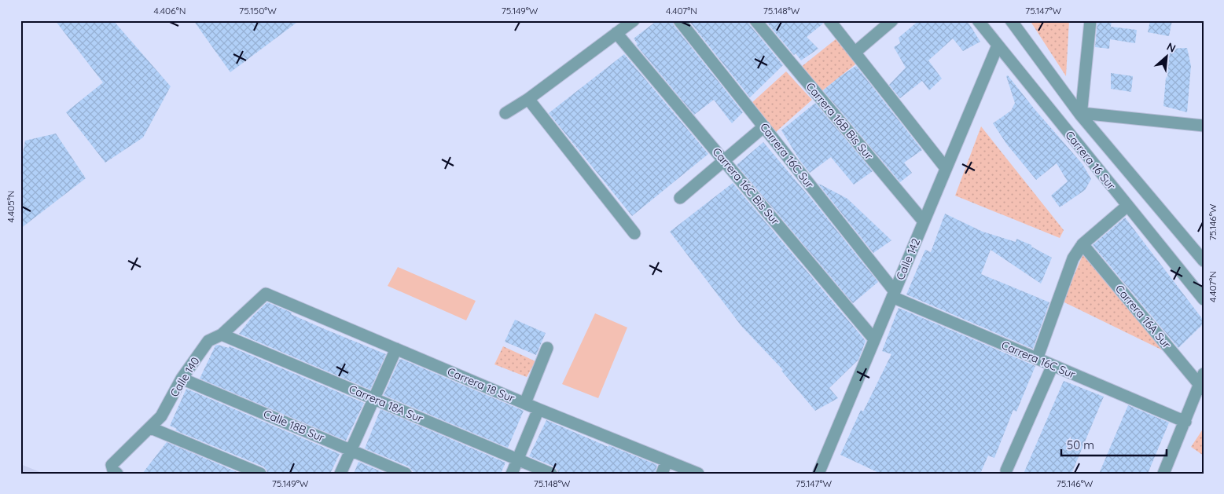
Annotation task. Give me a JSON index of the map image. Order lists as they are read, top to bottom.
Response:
{
  "streets": {
    "street": [
      "Carrera 16B Bis Sur",
      "Carrera 16C Sur",
      "Carrera 16 Sur",
      "Carrera 16C Bis Sur",
      "Calle 142",
      "Carrera 16A Sur",
      "Calle 140",
      "Carrera 18 Sur",
      "Carrera 18A Sur",
      "Calle 18B Sur"
    ]
  },
  "crossings": [
    ["Carrera 16B Bis Sur", "Calle 142"],
    ["Carrera 16C Sur", "Calle 142"],
    ["Carrera 16 Sur", "Calle 142"],
    ["Carrera 16C Bis Sur", "Calle 142"],
    ["Calle 140", "Carrera 18 Sur"],
    ["Calle 140", "Carrera 18A Sur"],
    ["Calle 140", "Calle 18B Sur"]
  ],
  "scale_bar": "50 m",
  "north": "top right",
  "coordinates": [
    "4.406°N",
    "75.150°W",
    "75.149°W",
    "4.407°N",
    "75.148°W",
    "75.147°W",
    "4.405°N",
    "75.146°W"
  ]
}
